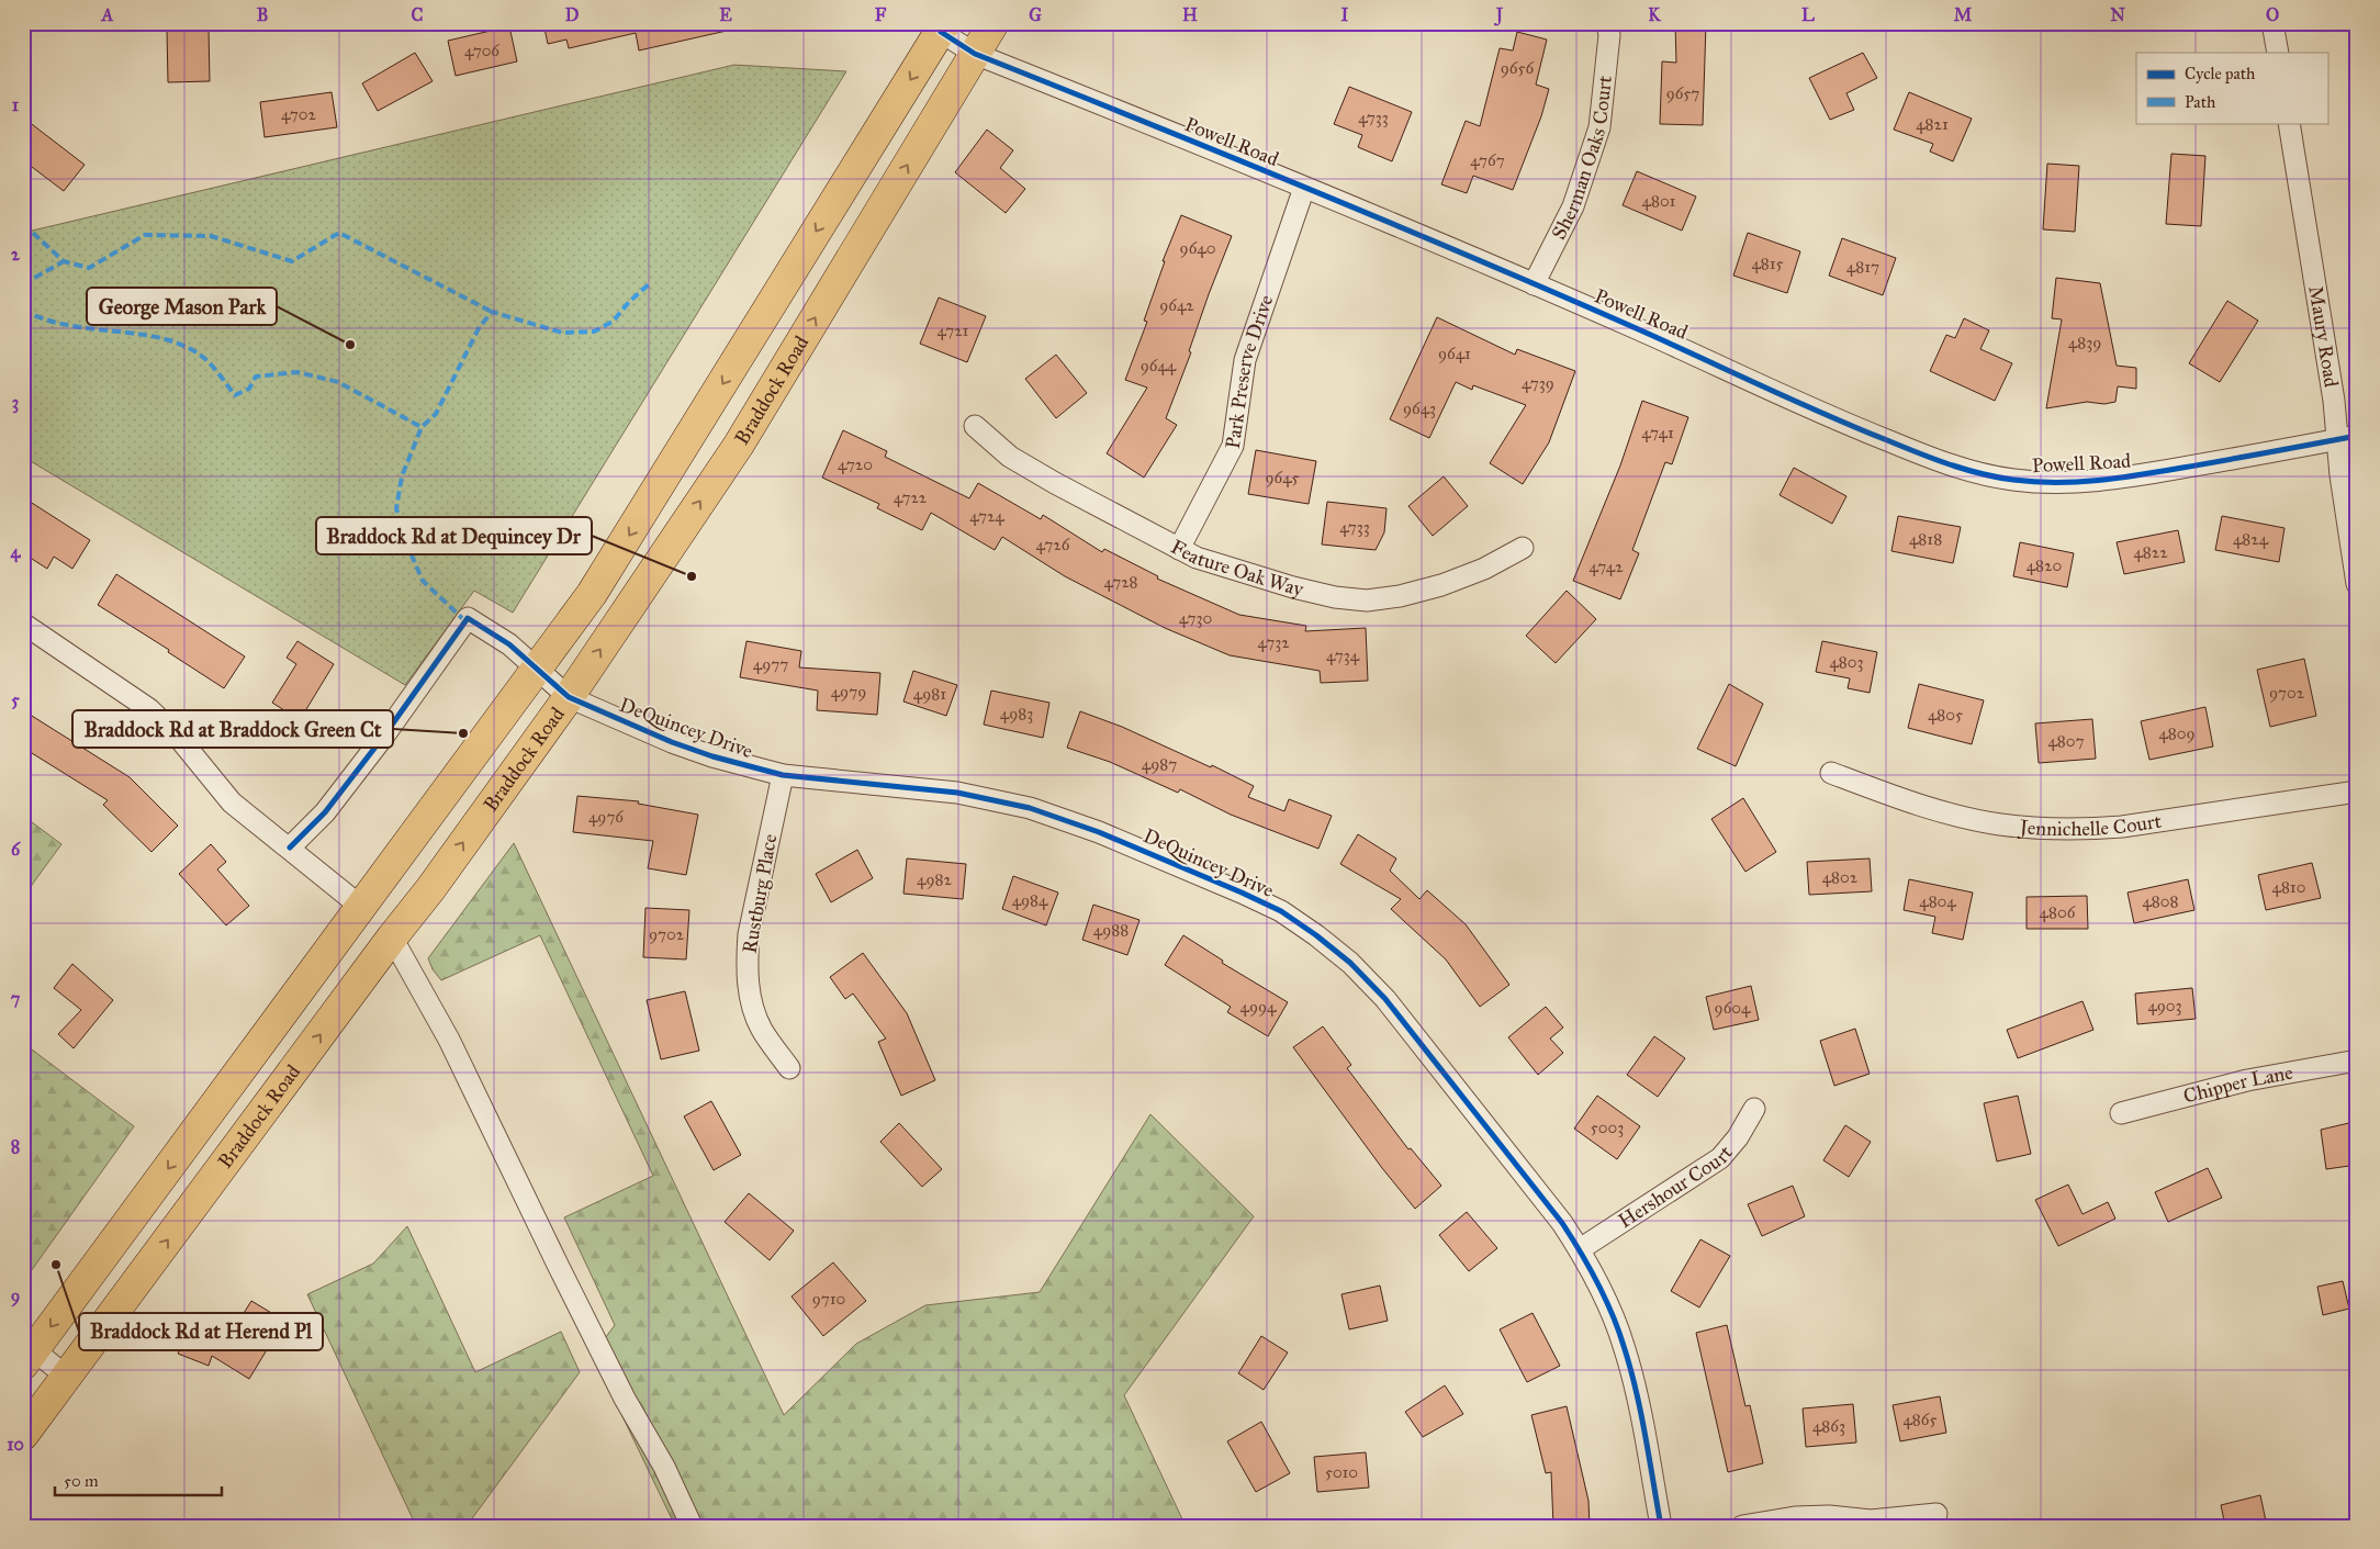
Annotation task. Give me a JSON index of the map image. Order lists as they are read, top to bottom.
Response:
{
  "streets": {
    "main road": ["Braddock Road"],
    "street": [
      "Powell Road",
      "Sherman Oaks Court",
      "Maury Road",
      "Park Preserve Drive",
      "Feature Oak Way",
      "DeQuincey Drive",
      "Jennichelle Court",
      "Rustburg Place",
      "Chipper Lane",
      "Hershour Court"
    ]
  },
  "crossings": [
    ["Powell Road", "Sherman Oaks Court"],
    ["Powell Road", "Maury Road"],
    ["Powell Road", "Park Preserve Drive"],
    ["Powell Road", "Braddock Road"],
    ["Park Preserve Drive", "Feature Oak Way"],
    ["Braddock Road", "DeQuincey Drive"],
    ["DeQuincey Drive", "Rustburg Place"],
    ["DeQuincey Drive", "Hershour Court"]
  ],
  "places": [
    "George Mason Park",
    "Braddock Rd at Dequincey Dr",
    "Braddock Rd at Braddock Green Ct",
    "Braddock Rd at Herend Pl"
  ],
  "house_numbers": [
    "4706",
    "9656",
    "9657",
    "4702",
    "4733",
    "4821",
    "4767",
    "4801",
    "9640",
    "4815",
    "4817",
    "9642",
    "4721",
    "4839",
    "9641",
    "9644",
    "4739",
    "9643",
    "4741",
    "4720",
    "9645",
    "4722",
    "4724",
    "4733",
    "4818",
    "4824",
    "4726",
    "4822",
    "4820",
    "4742",
    "4728",
    "4730",
    "4732",
    "4734",
    "4803",
    "4977",
    "4979",
    "9702",
    "4981",
    "4983",
    "4805",
    "4809",
    "4807",
    "4987",
    "4976",
    "4802",
    "4982",
    "4810",
    "4984",
    "4804",
    "4808",
    "4806",
    "4988",
    "9702",
    "4903",
    "4994",
    "9604",
    "5003",
    "9710",
    "4865",
    "4863",
    "5010"
  ],
  "legend": ["Cycle path", "Path"],
  "scale_bar": "50 m",
  "grid": {
    "columns": [
      "A",
      "B",
      "C",
      "D",
      "E",
      "F",
      "G",
      "H",
      "I",
      "J",
      "K",
      "L",
      "M",
      "N",
      "O"
    ],
    "rows": [
      "1",
      "2",
      "3",
      "4",
      "5",
      "6",
      "7",
      "8",
      "9",
      "10"
    ]
  }
}
